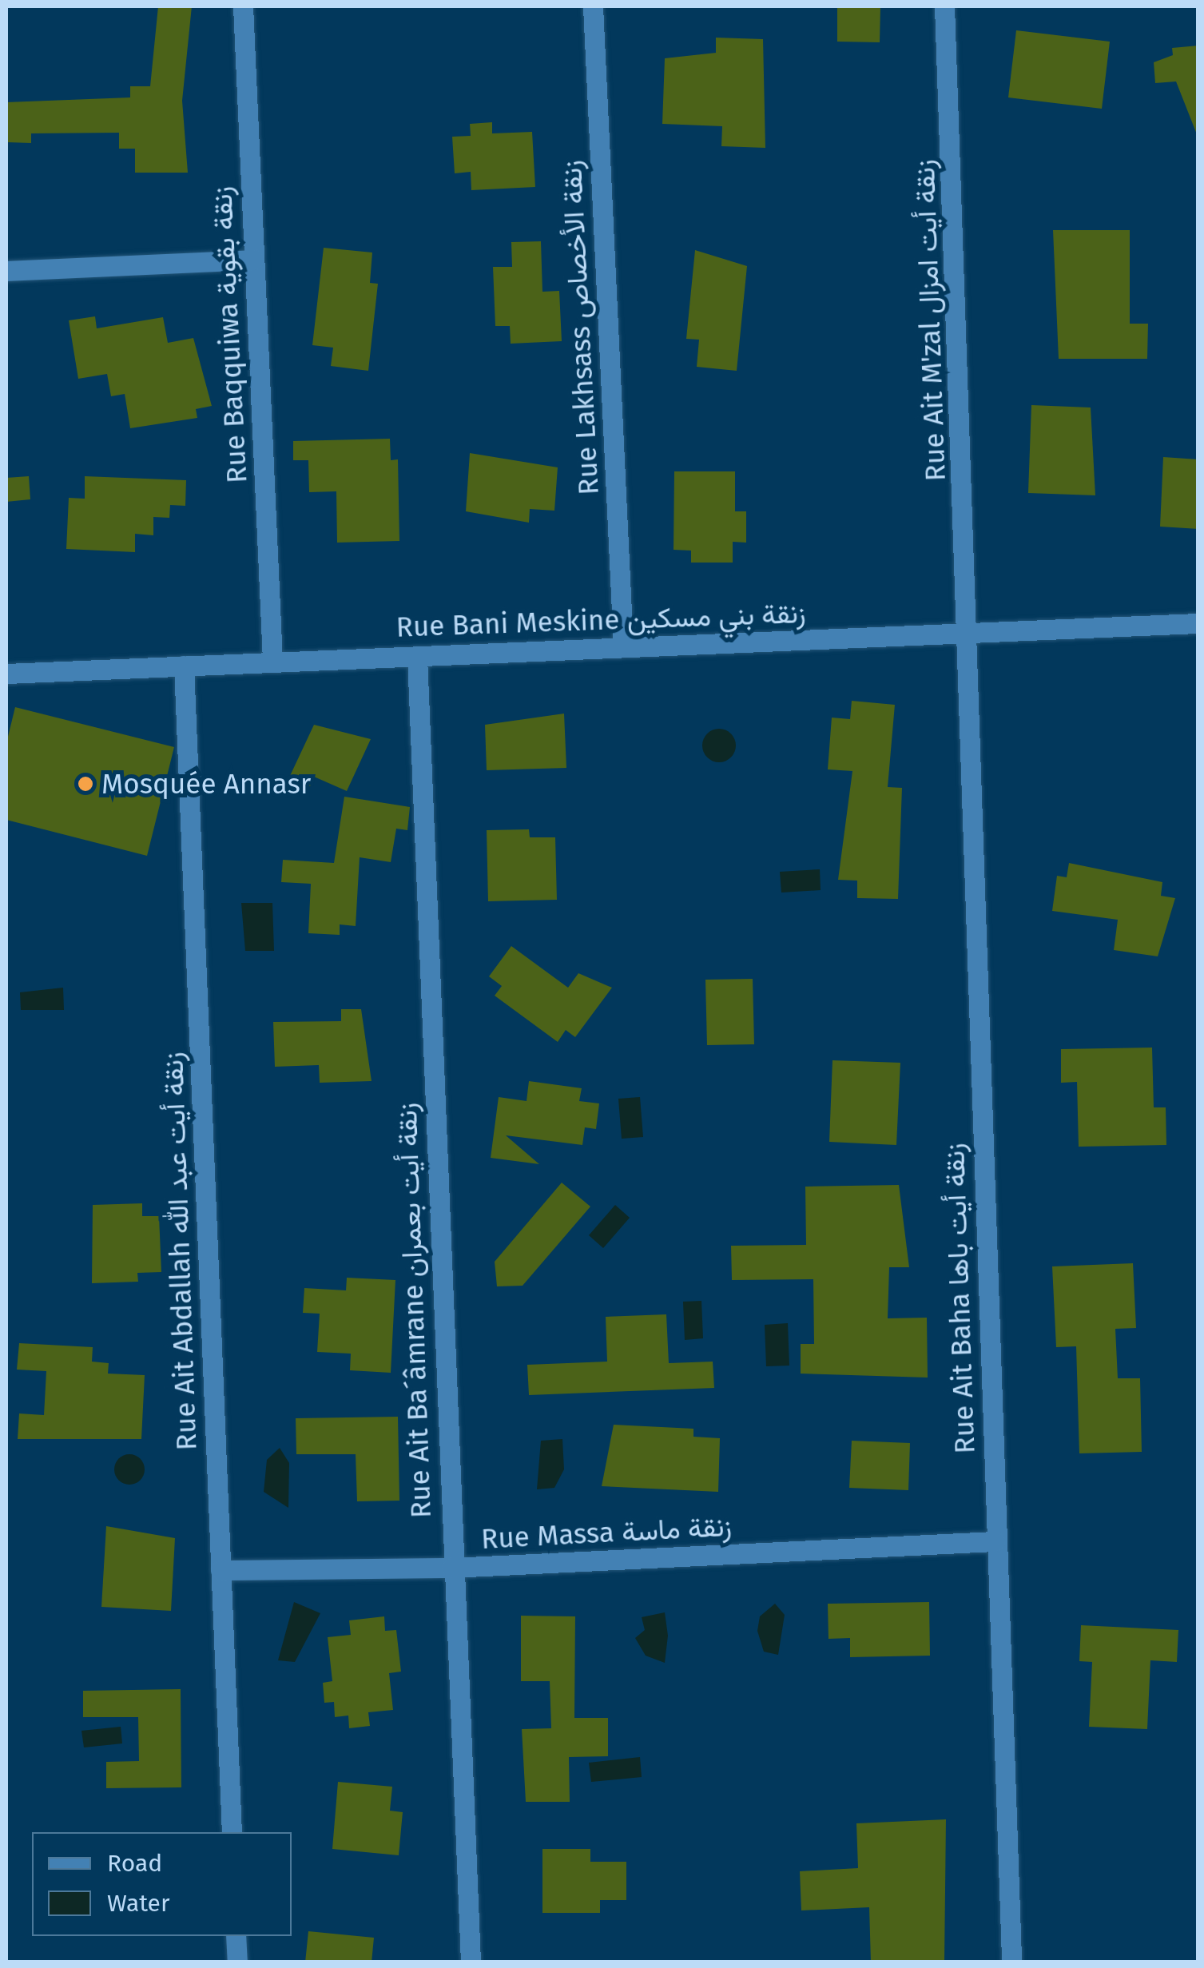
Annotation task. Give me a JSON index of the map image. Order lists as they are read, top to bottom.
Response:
{
  "streets": {
    "street": [
      "Rue Ait M'zal زنقة أيت امزال",
      "Rue Lakhsass زنقة الأخصاص",
      "Rue Baqquiwa زنقة بقوية",
      "Rue Bani Meskine زنقة بني مسكين",
      "Rue Ait Abdallah زنقة أيت عبد الله",
      "Rue Ait Baha زنقة أيت باها",
      "Rue Ait Ba´âmrane زنقة أيت بعمران",
      "Rue Massa زنقة ماسة"
    ]
  },
  "crossings": [
    ["Rue Ait M'zal زنقة أيت امزال", "Rue Bani Meskine زنقة بني مسكين"],
    ["Rue Ait M'zal زنقة أيت امزال", "Rue Ait Baha زنقة أيت باها"],
    ["Rue Lakhsass زنقة الأخصاص", "Rue Bani Meskine زنقة بني مسكين"],
    ["Rue Baqquiwa زنقة بقوية", "Rue Bani Meskine زنقة بني مسكين"],
    ["Rue Bani Meskine زنقة بني مسكين", "Rue Ait Abdallah زنقة أيت عبد الله"],
    ["Rue Bani Meskine زنقة بني مسكين", "Rue Ait Baha زنقة أيت باها"],
    ["Rue Bani Meskine زنقة بني مسكين", "Rue Ait Ba´âmrane زنقة أيت بعمران"],
    ["Rue Ait Abdallah زنقة أيت عبد الله", "Rue Massa زنقة ماسة"],
    ["Rue Ait Baha زنقة أيت باها", "Rue Massa زنقة ماسة"],
    ["Rue Ait Ba´âmrane زنقة أيت بعمران", "Rue Massa زنقة ماسة"]
  ],
  "places": ["Mosquée Annasr"],
  "legend": ["Road", "Water"]
}
